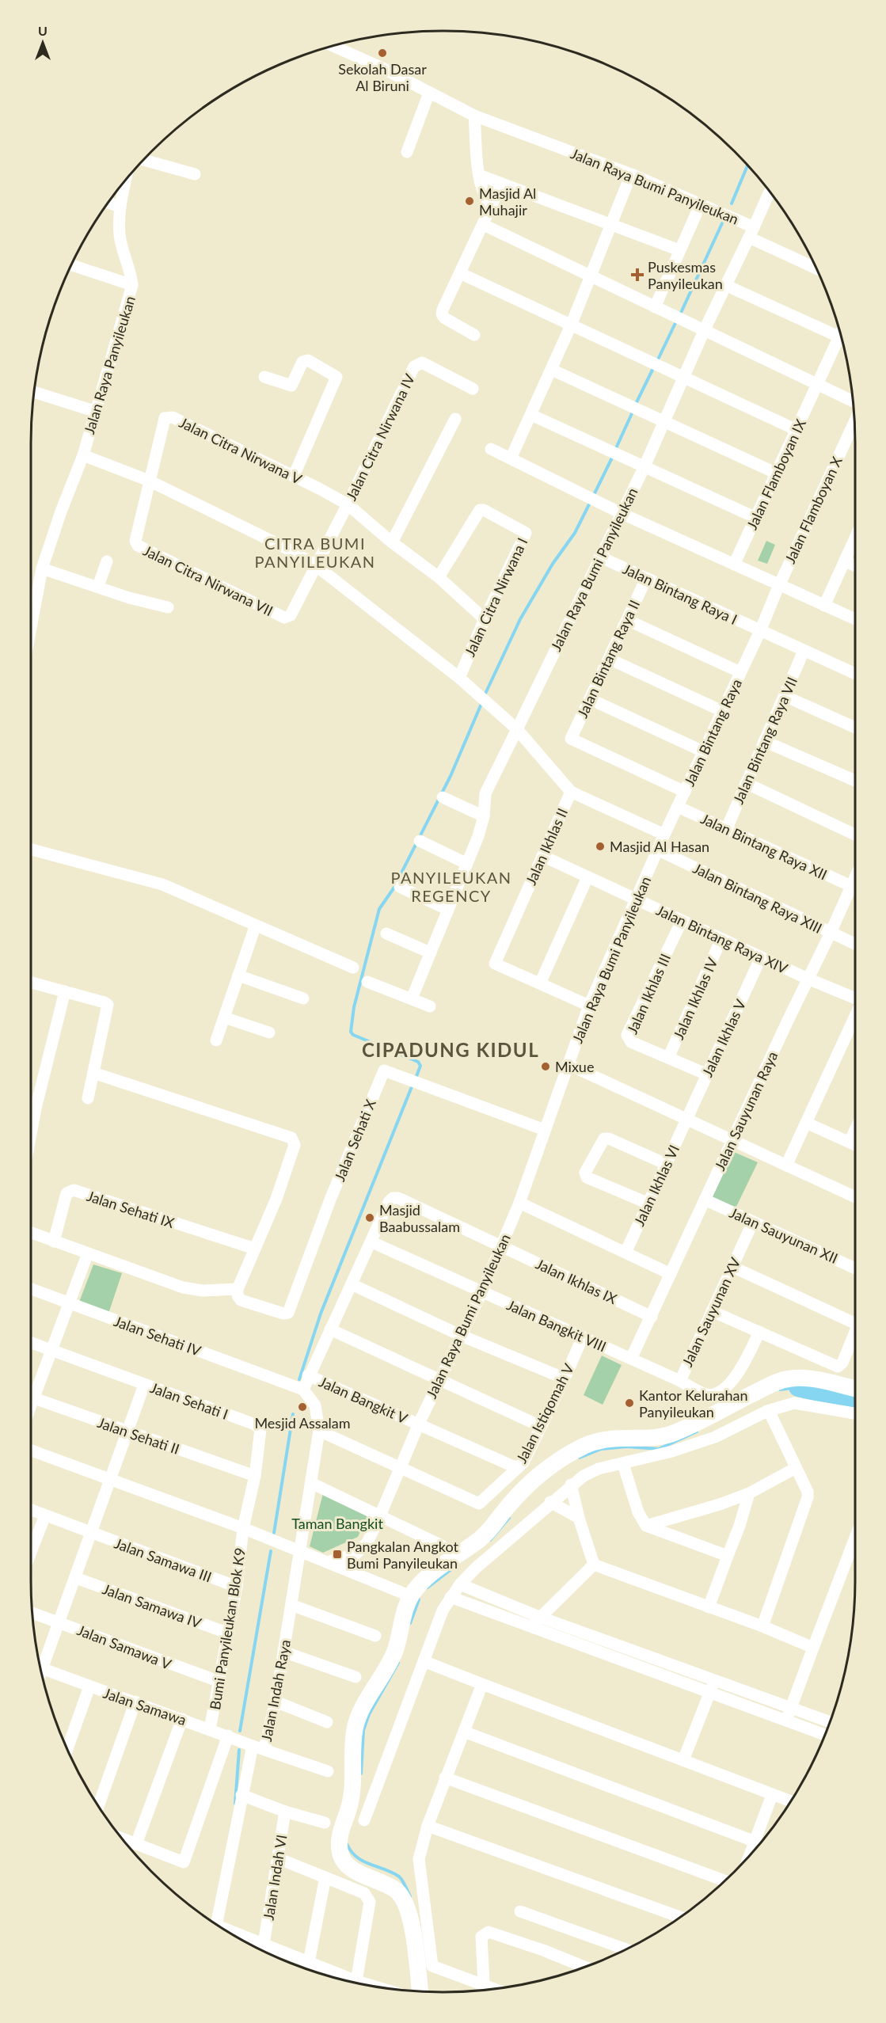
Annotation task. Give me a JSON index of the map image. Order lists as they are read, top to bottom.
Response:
{
  "streets": {
    "street": [
      "Jalan Raya Bumi Panyileukan",
      "Jalan Raya Panyileukan",
      "Jalan Citra Nirwana IV",
      "Jalan Citra Nirwana V",
      "Jalan Flamboyan IX",
      "Jalan Flamboyan X",
      "Jalan Citra Nirwana VII",
      "Jalan Bintang Raya I",
      "Jalan Citra Nirwana I",
      "Jalan Bintang Raya II",
      "Jalan Bintang Raya",
      "Jalan Bintang Raya VII",
      "Jalan Ikhlas II",
      "Jalan Bintang Raya XII",
      "Jalan Bintang Raya XIII",
      "Jalan Bintang Raya XIV",
      "Jalan Ikhlas III",
      "Jalan Ikhlas IV",
      "Jalan Ikhlas V",
      "Jalan Sauyunan Raya",
      "Jalan Sehati X",
      "Jalan Ikhlas VI",
      "Jalan Sehati IX",
      "Jalan Sauyunan XII",
      "Jalan Ikhlas IX",
      "Jalan Sauyunan XV",
      "Jalan Bangkit VIII",
      "Jalan Sehati IV",
      "Jalan Bangkit V",
      "Jalan Sehati I",
      "Jalan Istiqomah V",
      "Jalan Sehati II",
      "Jalan Samawa III",
      "Jalan Samawa IV",
      "Bumi Panyileukan Blok K9",
      "Jalan Samawa V",
      "Jalan Indah Raya",
      "Jalan Samawa",
      "Jalan Indah VI"
    ]
  },
  "crossings": [
    ["Jalan Raya Bumi Panyileukan", "Jalan Bintang Raya I"],
    ["Jalan Raya Bumi Panyileukan", "Jalan Bintang Raya"],
    ["Jalan Raya Bumi Panyileukan", "Jalan Ikhlas II"],
    ["Jalan Raya Bumi Panyileukan", "Jalan Bintang Raya XIII"],
    ["Jalan Raya Bumi Panyileukan", "Jalan Bintang Raya XIV"],
    ["Jalan Raya Bumi Panyileukan", "Jalan Sehati X"],
    ["Jalan Raya Bumi Panyileukan", "Jalan Ikhlas IX"],
    ["Jalan Raya Bumi Panyileukan", "Jalan Bangkit VIII"],
    ["Jalan Raya Bumi Panyileukan", "Jalan Bangkit V"],
    ["Jalan Raya Bumi Panyileukan", "Jalan Istiqomah V"],
    ["Jalan Citra Nirwana IV", "Jalan Citra Nirwana V"],
    ["Jalan Citra Nirwana IV", "Jalan Citra Nirwana VII"],
    ["Jalan Citra Nirwana V", "Jalan Citra Nirwana VII"],
    ["Jalan Citra Nirwana V", "Jalan Citra Nirwana I"],
    ["Jalan Flamboyan X", "Jalan Bintang Raya I"],
    ["Jalan Flamboyan X", "Jalan Bintang Raya"],
    ["Jalan Bintang Raya I", "Jalan Bintang Raya II"],
    ["Jalan Bintang Raya I", "Jalan Bintang Raya"],
    ["Jalan Bintang Raya I", "Jalan Bintang Raya VII"],
    ["Jalan Bintang Raya II", "Jalan Bintang Raya"],
    ["Jalan Bintang Raya", "Jalan Bintang Raya XII"],
    ["Jalan Bintang Raya VII", "Jalan Bintang Raya XII"],
    ["Jalan Ikhlas II", "Jalan Bintang Raya XIV"],
    ["Jalan Bintang Raya XIII", "Jalan Sauyunan Raya"],
    ["Jalan Bintang Raya XIV", "Jalan Ikhlas III"],
    ["Jalan Bintang Raya XIV", "Jalan Ikhlas IV"],
    ["Jalan Bintang Raya XIV", "Jalan Ikhlas V"],
    ["Jalan Bintang Raya XIV", "Jalan Sauyunan Raya"],
    ["Jalan Ikhlas III", "Jalan Ikhlas IV"],
    ["Jalan Ikhlas III", "Jalan Ikhlas V"],
    ["Jalan Ikhlas V", "Jalan Ikhlas VI"],
    ["Jalan Sauyunan Raya", "Jalan Sauyunan XII"],
    ["Jalan Sauyunan Raya", "Jalan Ikhlas IX"],
    ["Jalan Sauyunan Raya", "Jalan Sauyunan XV"],
    ["Jalan Sauyunan Raya", "Jalan Bangkit VIII"],
    ["Jalan Sauyunan XII", "Jalan Sauyunan XV"],
    ["Jalan Ikhlas IX", "Jalan Bangkit VIII"],
    ["Jalan Sauyunan XV", "Jalan Bangkit VIII"],
    ["Jalan Bangkit VIII", "Jalan Istiqomah V"],
    ["Jalan Bangkit V", "Jalan Istiqomah V"],
    ["Jalan Sehati I", "Jalan Sehati II"],
    ["Jalan Sehati I", "Bumi Panyileukan Blok K9"],
    ["Jalan Samawa III", "Bumi Panyileukan Blok K9"],
    ["Jalan Samawa IV", "Bumi Panyileukan Blok K9"],
    ["Bumi Panyileukan Blok K9", "Jalan Samawa V"],
    ["Bumi Panyileukan Blok K9", "Jalan Samawa"],
    ["Jalan Indah Raya", "Jalan Samawa"],
    ["Jalan Indah Raya", "Jalan Indah VI"]
  ],
  "districts": ["CITRA BUMI PANYILEUKAN", "PANYILEUKAN REGENCY", "CIPADUNG KIDUL"],
  "parks": ["Taman Bangkit"],
  "places": {
    "other": [
      "Sekolah Dasar Al Biruni",
      "Masjid Al Muhajir",
      "Masjid Al Hasan",
      "Mixue",
      "Masjid Baabussalam",
      "Kantor Kelurahan Panyileukan",
      "Mesjid Assalam"
    ],
    "health": ["Puskesmas Panyileukan"],
    "transit": ["Pangkalan Angkot Bumi Panyileukan"]
  },
  "north": "top"
}
